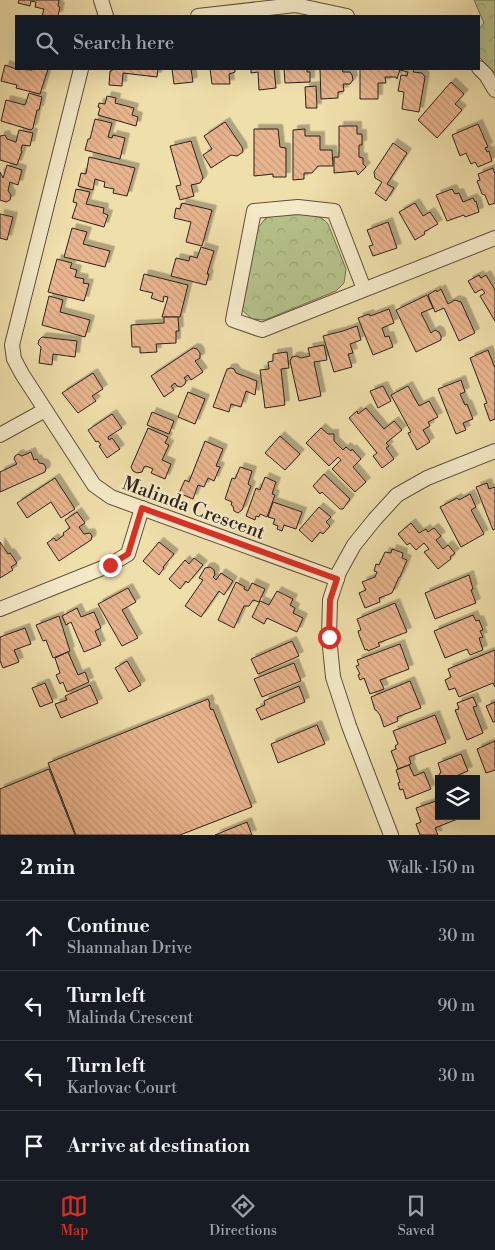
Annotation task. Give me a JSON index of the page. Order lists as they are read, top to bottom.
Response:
{
  "streets": {
    "street": ["Malinda Crescent"]
  },
  "page": {
    "search": "Search here",
    "heading": ["2 min", "Walk · 150 m"],
    "list": [
      ["Continue", "Shannahan Drive", "30 m"],
      ["Turn left", "Malinda Crescent", "90 m"],
      ["Turn left", "Karlovac Court", "30 m"],
      "Arrive at destination"
    ],
    "nav": ["Map", "Directions", "Saved"]
  }
}
